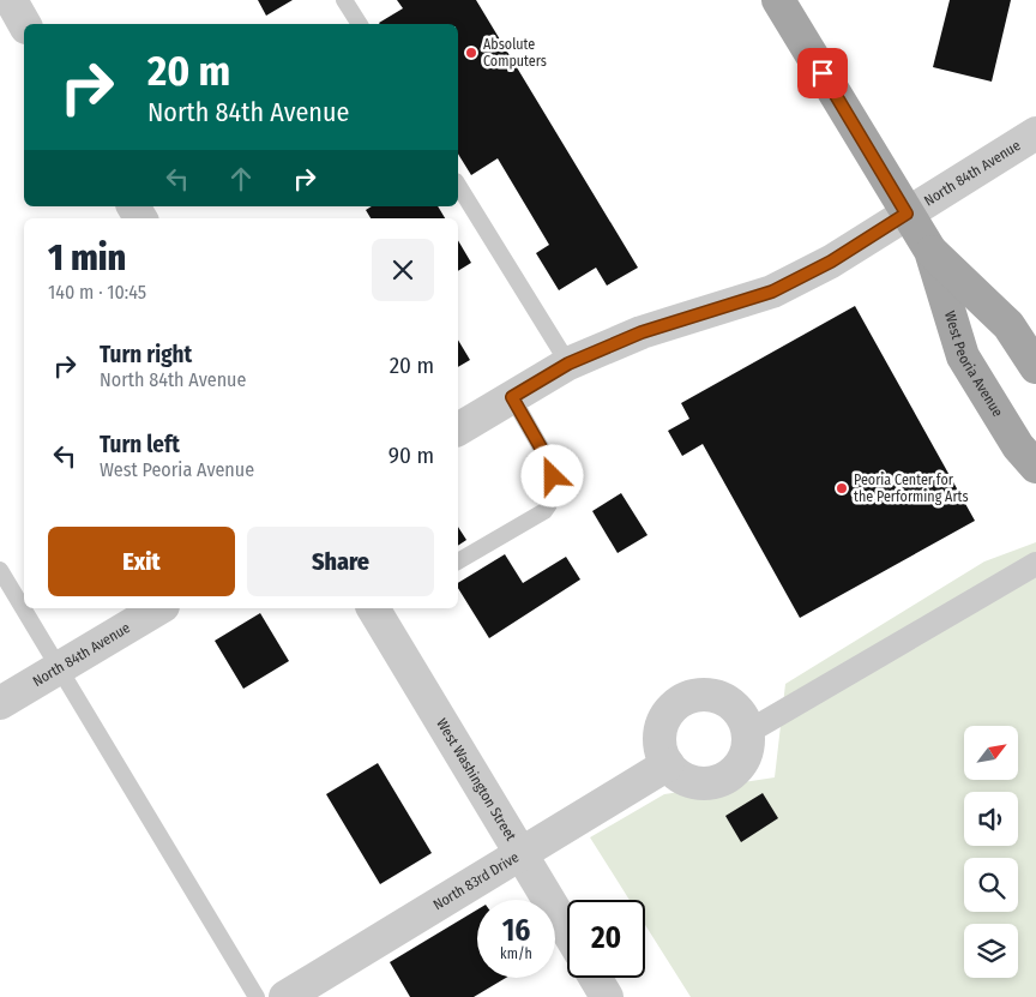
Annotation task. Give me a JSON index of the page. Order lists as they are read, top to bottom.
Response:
{
  "streets": {
    "main road": ["West Peoria Avenue"],
    "street": ["North 84th Avenue", "West Washington Street", "North 83rd Drive"]
  },
  "crossings": [
    ["North 84th Avenue", "West Peoria Avenue"],
    ["West Washington Street", "North 83rd Drive"]
  ],
  "places": ["Absolute Computers", "Peoria Center for the Performing Arts"],
  "north": "top right",
  "page": {
    "turn": ["20 m", "North 84th Avenue"],
    "heading": ["1 min", "140 m · 10:45"],
    "list": [
      {
        "name": "Turn right",
        "note": "North 84th Avenue",
        "value": "20 m"
      },
      {
        "name": "Turn left",
        "note": "West Peoria Avenue",
        "value": "90 m"
      }
    ],
    "buttons": ["Exit", "Share"],
    "speed": "16 km/h",
    "limit": "20"
  }
}
